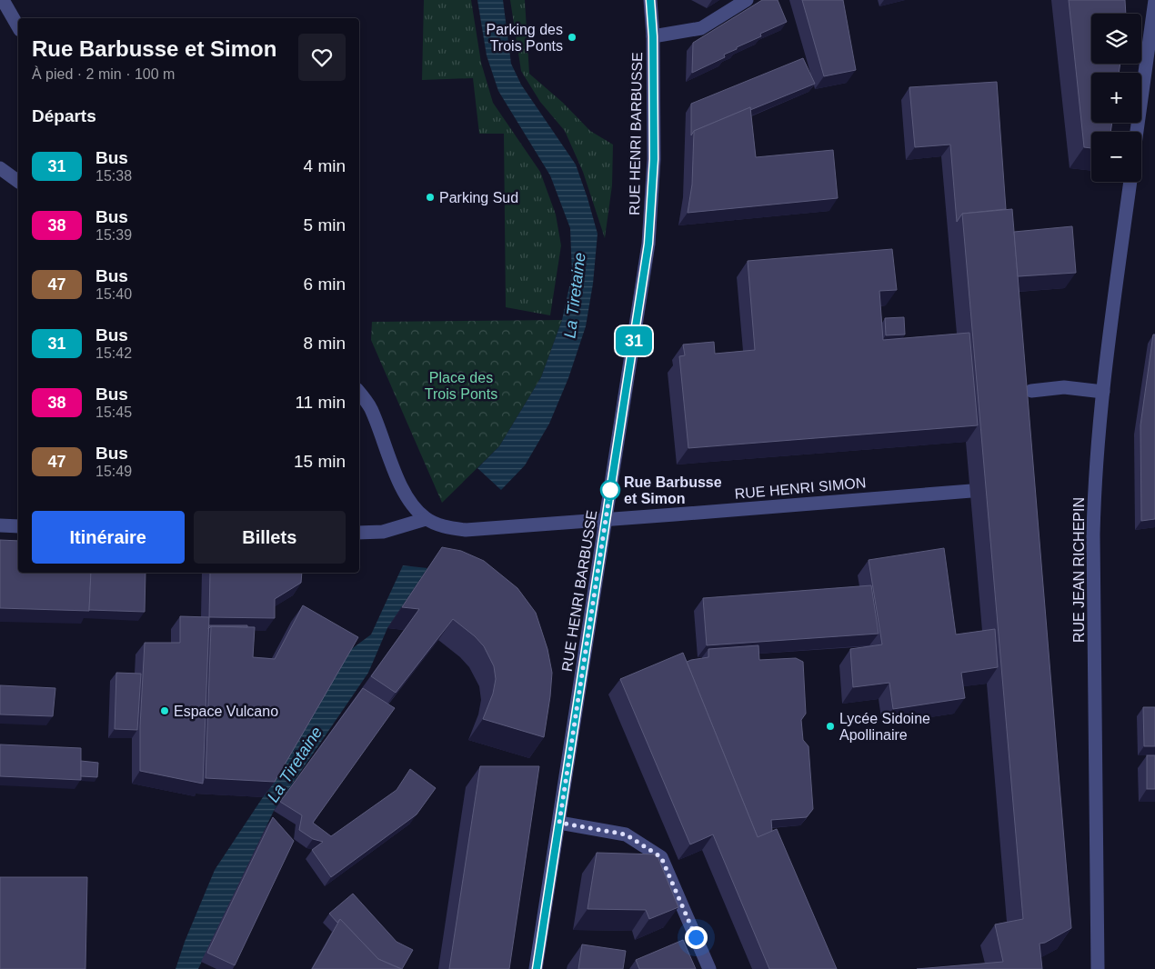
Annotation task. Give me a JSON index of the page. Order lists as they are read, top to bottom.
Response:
{
  "streets": {
    "street": ["RUE HENRI BARBUSSE", "RUE HENRI SIMON", "RUE JEAN RICHEPIN"]
  },
  "crossings": [
    ["RUE HENRI BARBUSSE", "RUE HENRI SIMON"]
  ],
  "water": ["La Tiretaine"],
  "parks": ["Place des Trois Ponts"],
  "places": [
    "Parking des Trois Ponts",
    "Parking Sud",
    "Rue Barbusse et Simon",
    "Espace Vulcano",
    "Lycée Sidoine Apollinaire"
  ],
  "lines": ["bus line 31"],
  "page": {
    "on_map": "31",
    "map_buttons": ["+", "−"],
    "heading": [
      ["Rue Barbusse et Simon", "À pied · 2 min · 100 m"],
      "Départs"
    ],
    "list": [
      {
        "mark": "31",
        "name": "Bus",
        "note": "15:38",
        "value": "4 min"
      },
      {
        "mark": "38",
        "name": "Bus",
        "note": "15:39",
        "value": "5 min"
      },
      {
        "mark": "47",
        "name": "Bus",
        "note": "15:40",
        "value": "6 min"
      },
      {
        "mark": "31",
        "name": "Bus",
        "note": "15:42",
        "value": "8 min"
      },
      {
        "mark": "38",
        "name": "Bus",
        "note": "15:45",
        "value": "11 min"
      },
      {
        "mark": "47",
        "name": "Bus",
        "note": "15:49",
        "value": "15 min"
      }
    ],
    "buttons": ["Itinéraire", "Billets"]
  }
}
